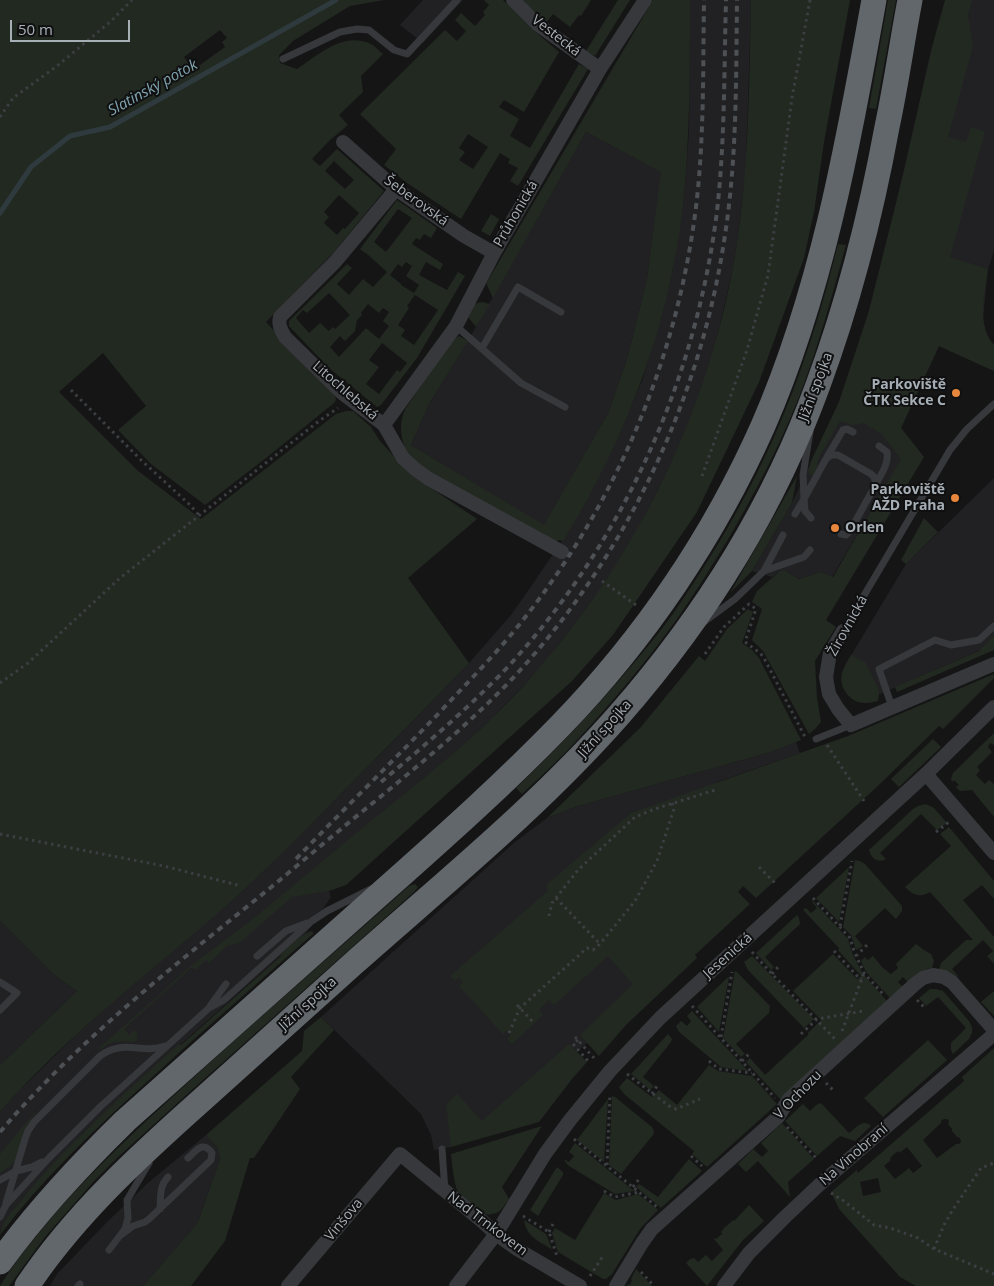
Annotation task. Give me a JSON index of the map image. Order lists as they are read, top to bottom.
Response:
{
  "streets": {
    "highway": ["Jižní spojka"],
    "street": [
      "Vestecká",
      "Šeberovská",
      "Průhonická",
      "Litochlebská",
      "Žirovnická",
      "Jesenická",
      "V Ochozu",
      "Na Vinobraní",
      "Vinšova",
      "Nad Trnkovem"
    ]
  },
  "crossings": [
    ["Vestecká", "Průhonická"],
    ["Šeberovská", "Průhonická"],
    ["Šeberovská", "Litochlebská"],
    ["Průhonická", "Litochlebská"],
    ["Jesenická", "Nad Trnkovem"],
    ["Vinšova", "Nad Trnkovem"]
  ],
  "water": ["Slatinský potok"],
  "places": ["Parkoviště ČTK Sekce C", "Parkoviště AŽD Praha", "Orlen"],
  "scale_bar": "50 m"
}
